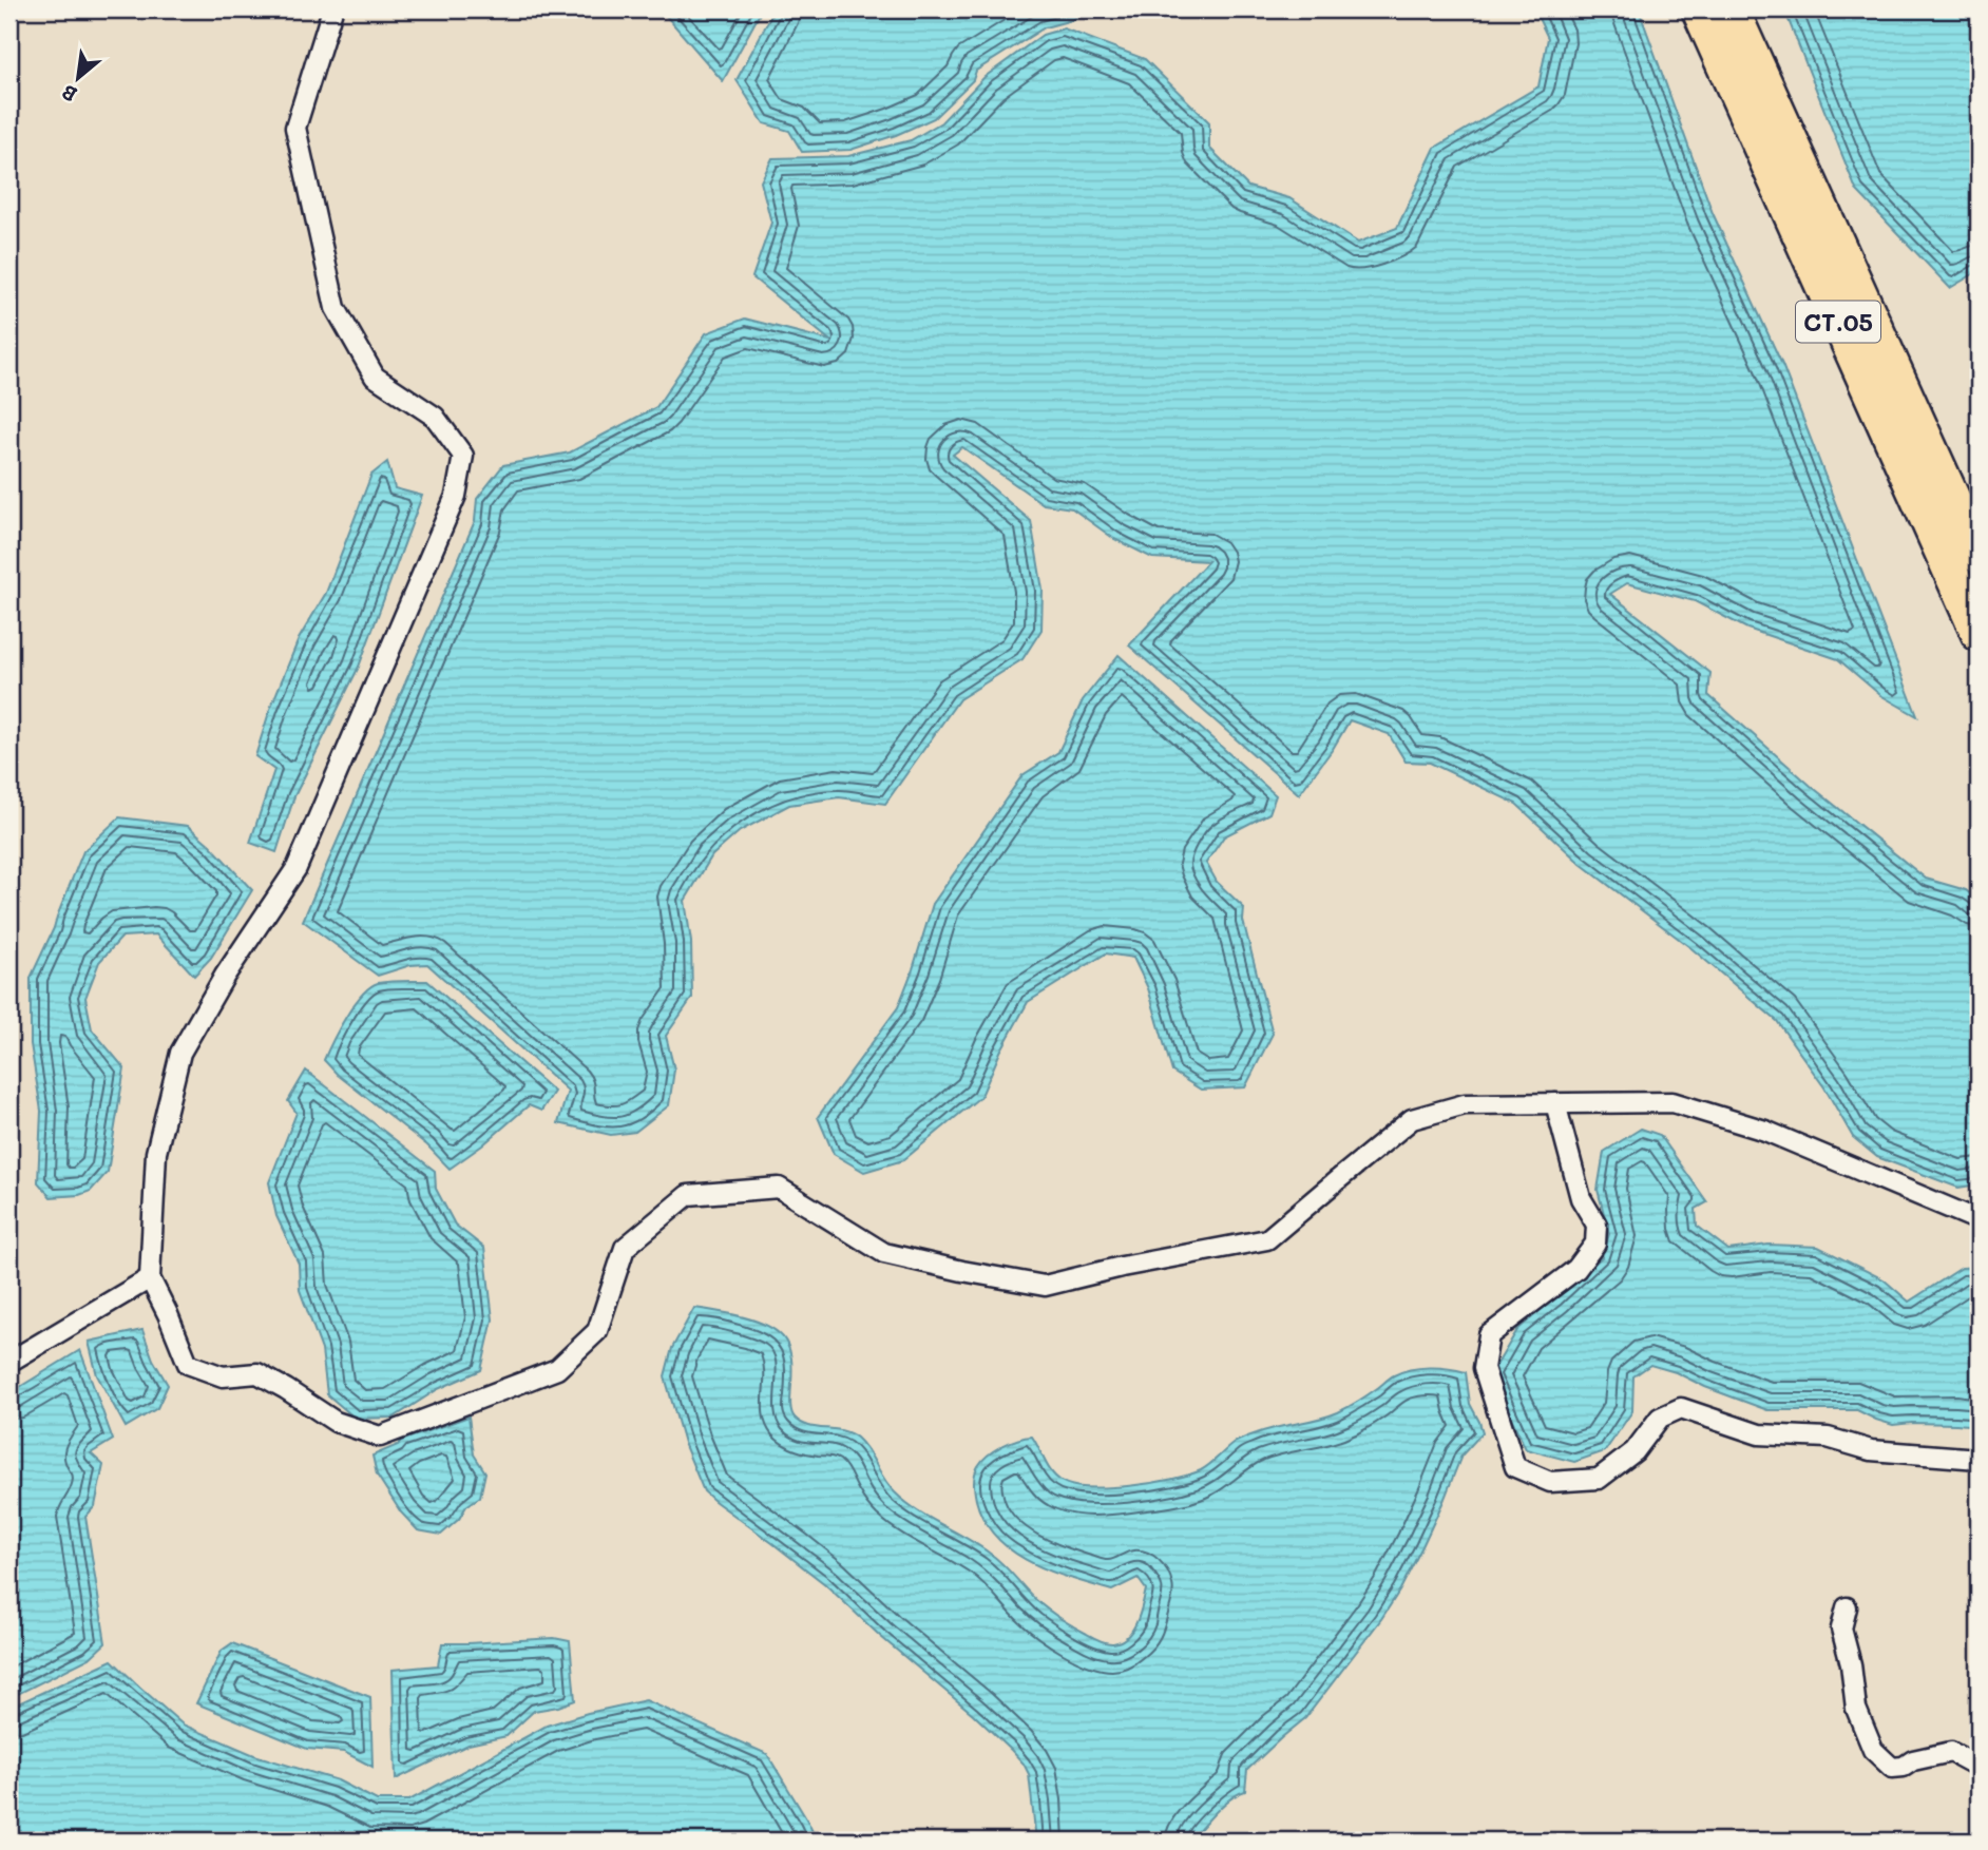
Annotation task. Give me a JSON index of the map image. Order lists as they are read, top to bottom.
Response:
{
  "streets": {
    "highway": ["CT.05"]
  },
  "north": "bottom left"
}
